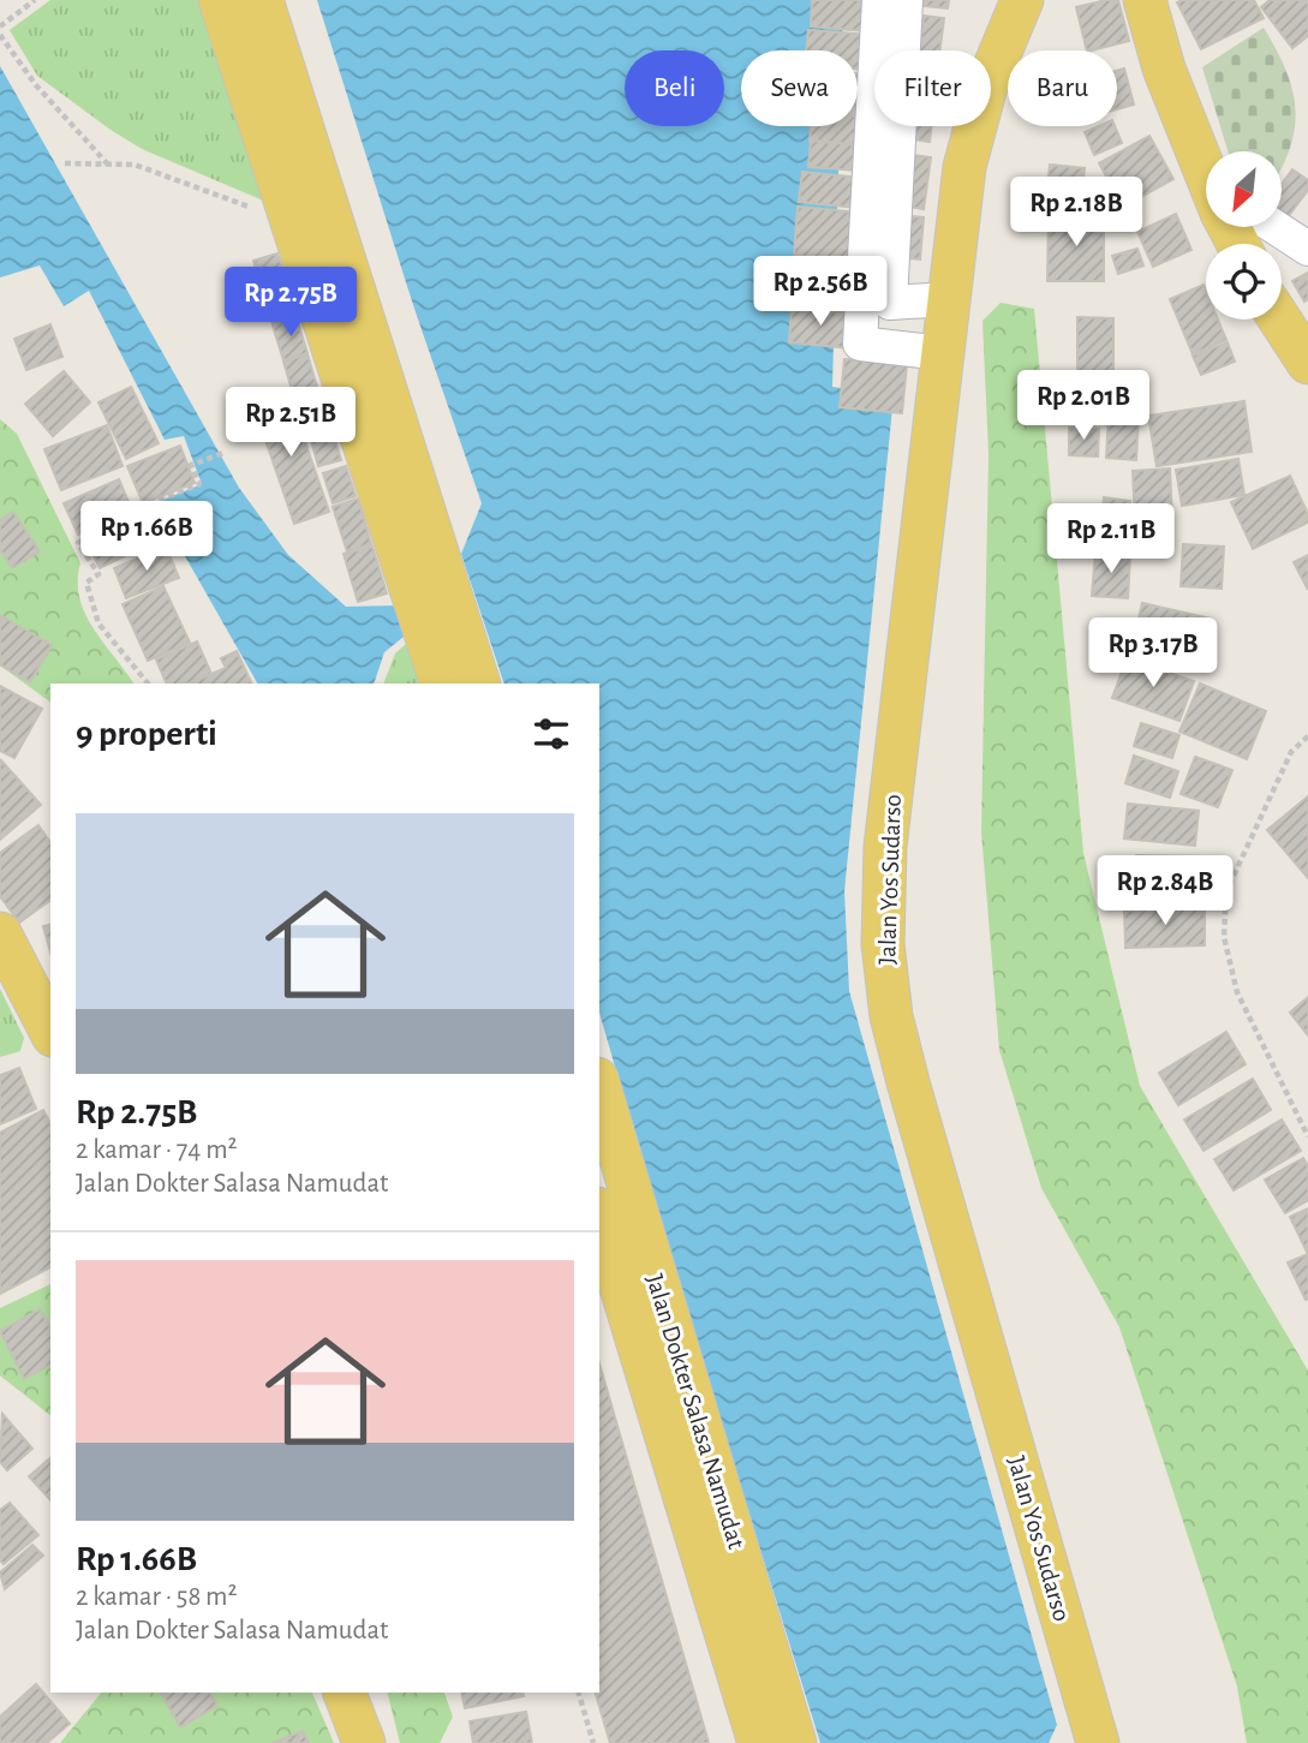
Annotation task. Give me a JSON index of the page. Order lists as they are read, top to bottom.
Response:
{
  "streets": {
    "main road": ["Jalan Yos Sudarso", "Jalan Dokter Salasa Namudat"]
  },
  "north": "bottom left",
  "page": {
    "chip": [
      "Beli",
      "Sewa",
      "Filter",
      "Baru"
    ],
    "price": [
      "Rp 2.18B",
      "Rp 2.56B",
      "Rp 2.75B",
      "Rp 2.01B",
      "Rp 2.51B",
      "Rp 1.66B",
      "Rp 2.11B",
      "Rp 3.17B",
      "Rp 2.84B"
    ],
    "heading": "9 properti",
    "list": [
      {
        "name": "Rp 2.75B",
        "note": "2 kamar · 74 m² · Jalan Dokter Salasa Namudat"
      },
      {
        "name": "Rp 1.66B",
        "note": "2 kamar · 58 m² · Jalan Dokter Salasa Namudat"
      }
    ]
  }
}
